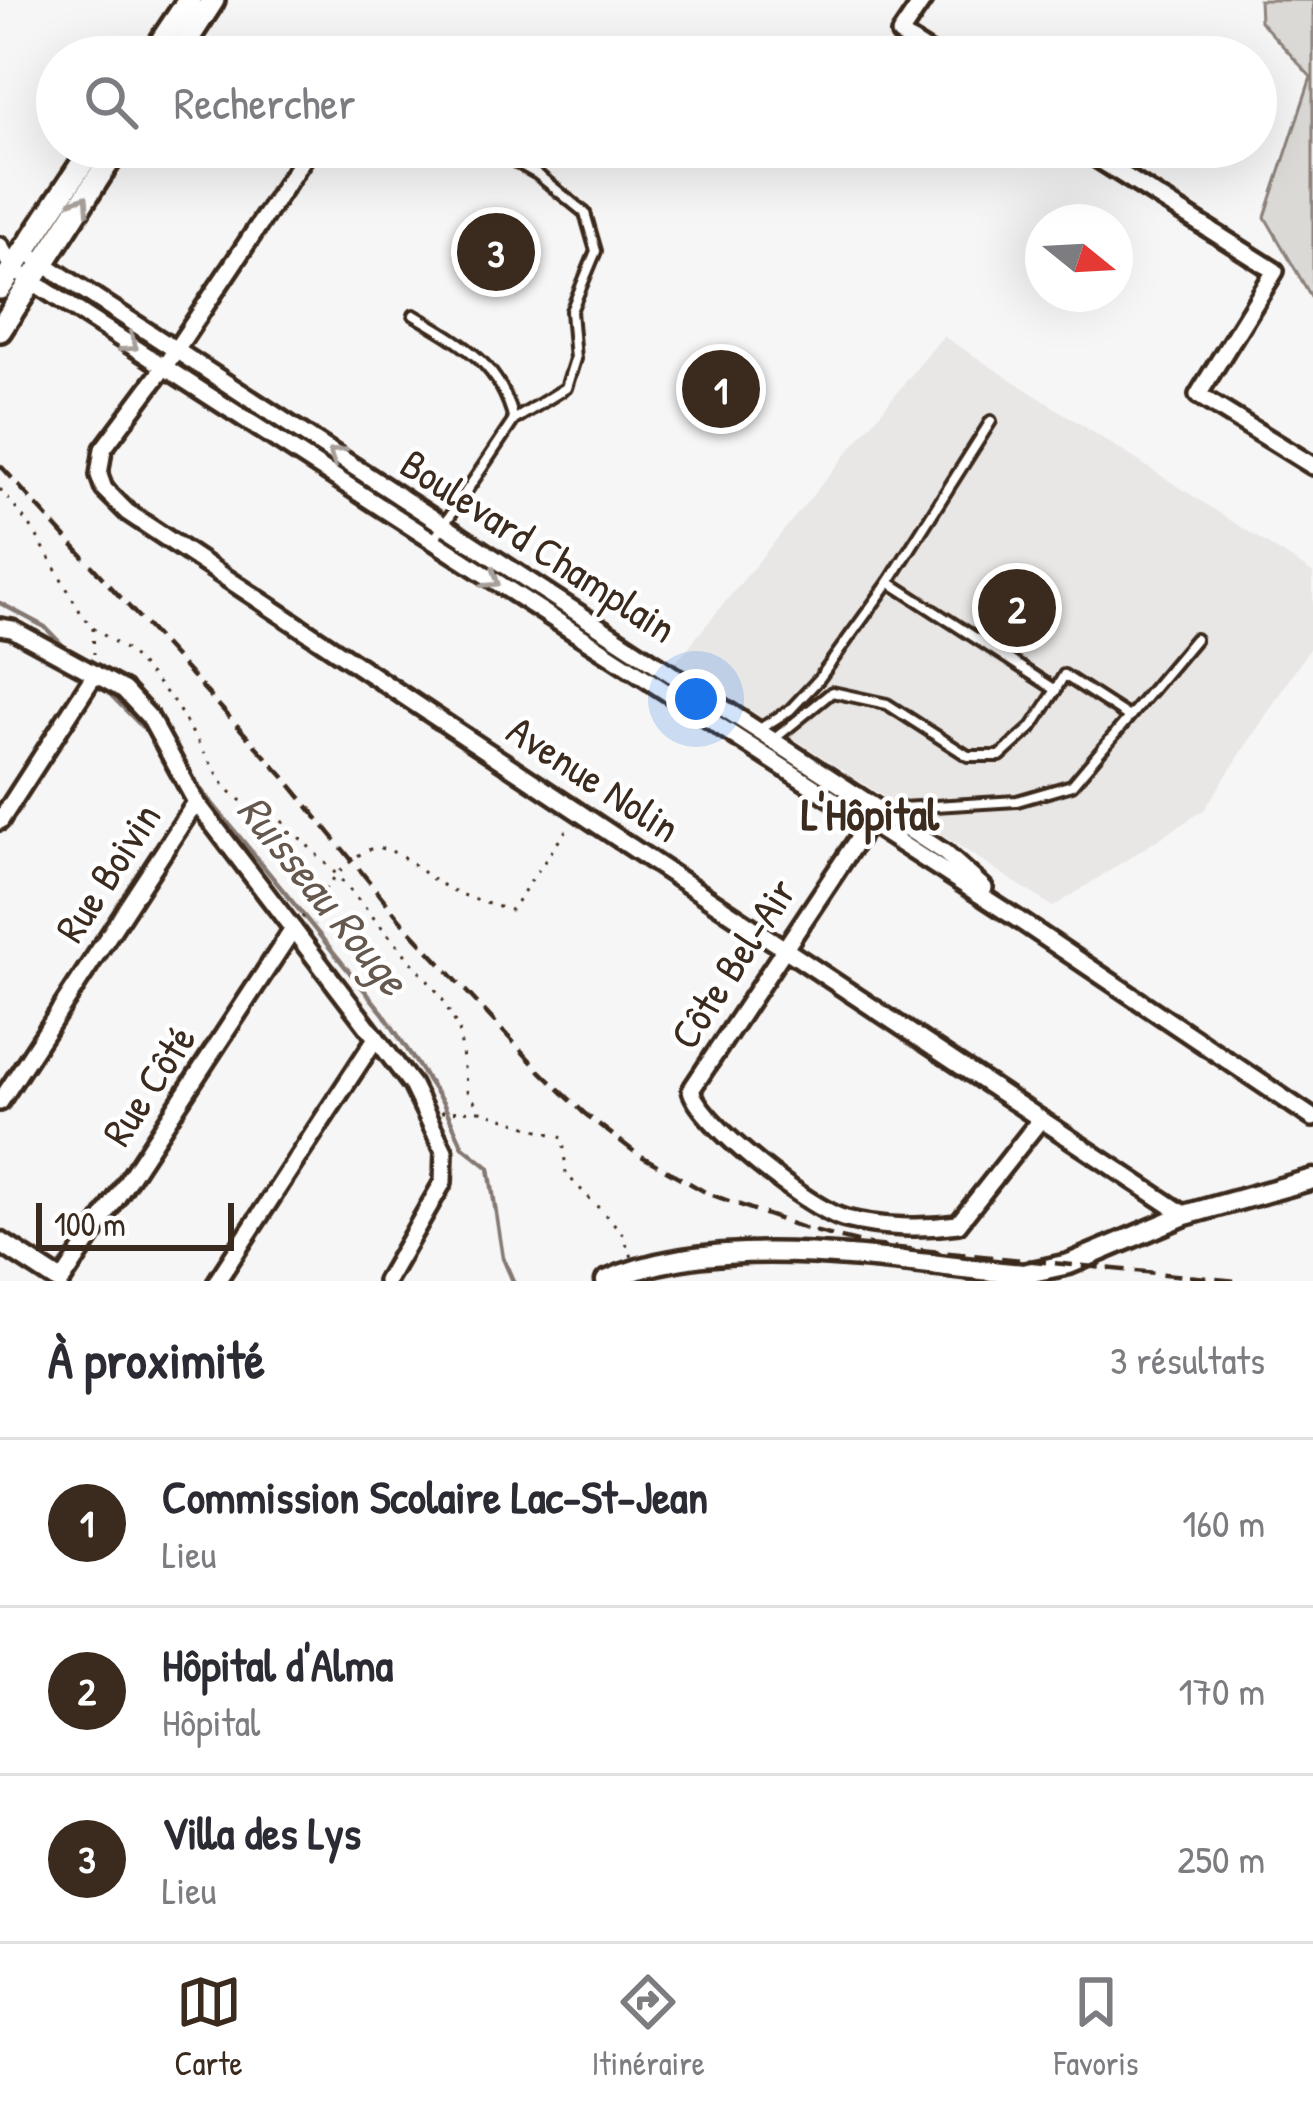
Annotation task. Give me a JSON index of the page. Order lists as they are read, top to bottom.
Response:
{
  "streets": {
    "street": [
      "Boulevard Champlain",
      "Avenue Nolin",
      "Rue Boivin",
      "Côte Bel-Air",
      "Rue Côté"
    ]
  },
  "crossings": [
    ["Boulevard Champlain", "Avenue Nolin"],
    ["Boulevard Champlain", "Côte Bel-Air"],
    ["Avenue Nolin", "Côte Bel-Air"]
  ],
  "districts": ["L'Hôpital"],
  "water": ["Ruisseau Rouge"],
  "scale_bar": "100 m",
  "north": "right",
  "page": {
    "search": "Rechercher",
    "pins": ["3", "1", "2"],
    "scale": "100 m",
    "heading": ["À proximité", "3 résultats"],
    "list": [
      {
        "mark": "1",
        "name": "Commission Scolaire Lac-St-Jean",
        "note": "Lieu",
        "value": "160 m"
      },
      {
        "mark": "2",
        "name": "Hôpital d'Alma",
        "note": "Hôpital",
        "value": "170 m"
      },
      {
        "mark": "3",
        "name": "Villa des Lys",
        "note": "Lieu",
        "value": "250 m"
      }
    ],
    "nav": ["Carte", "Itinéraire", "Favoris"]
  }
}
